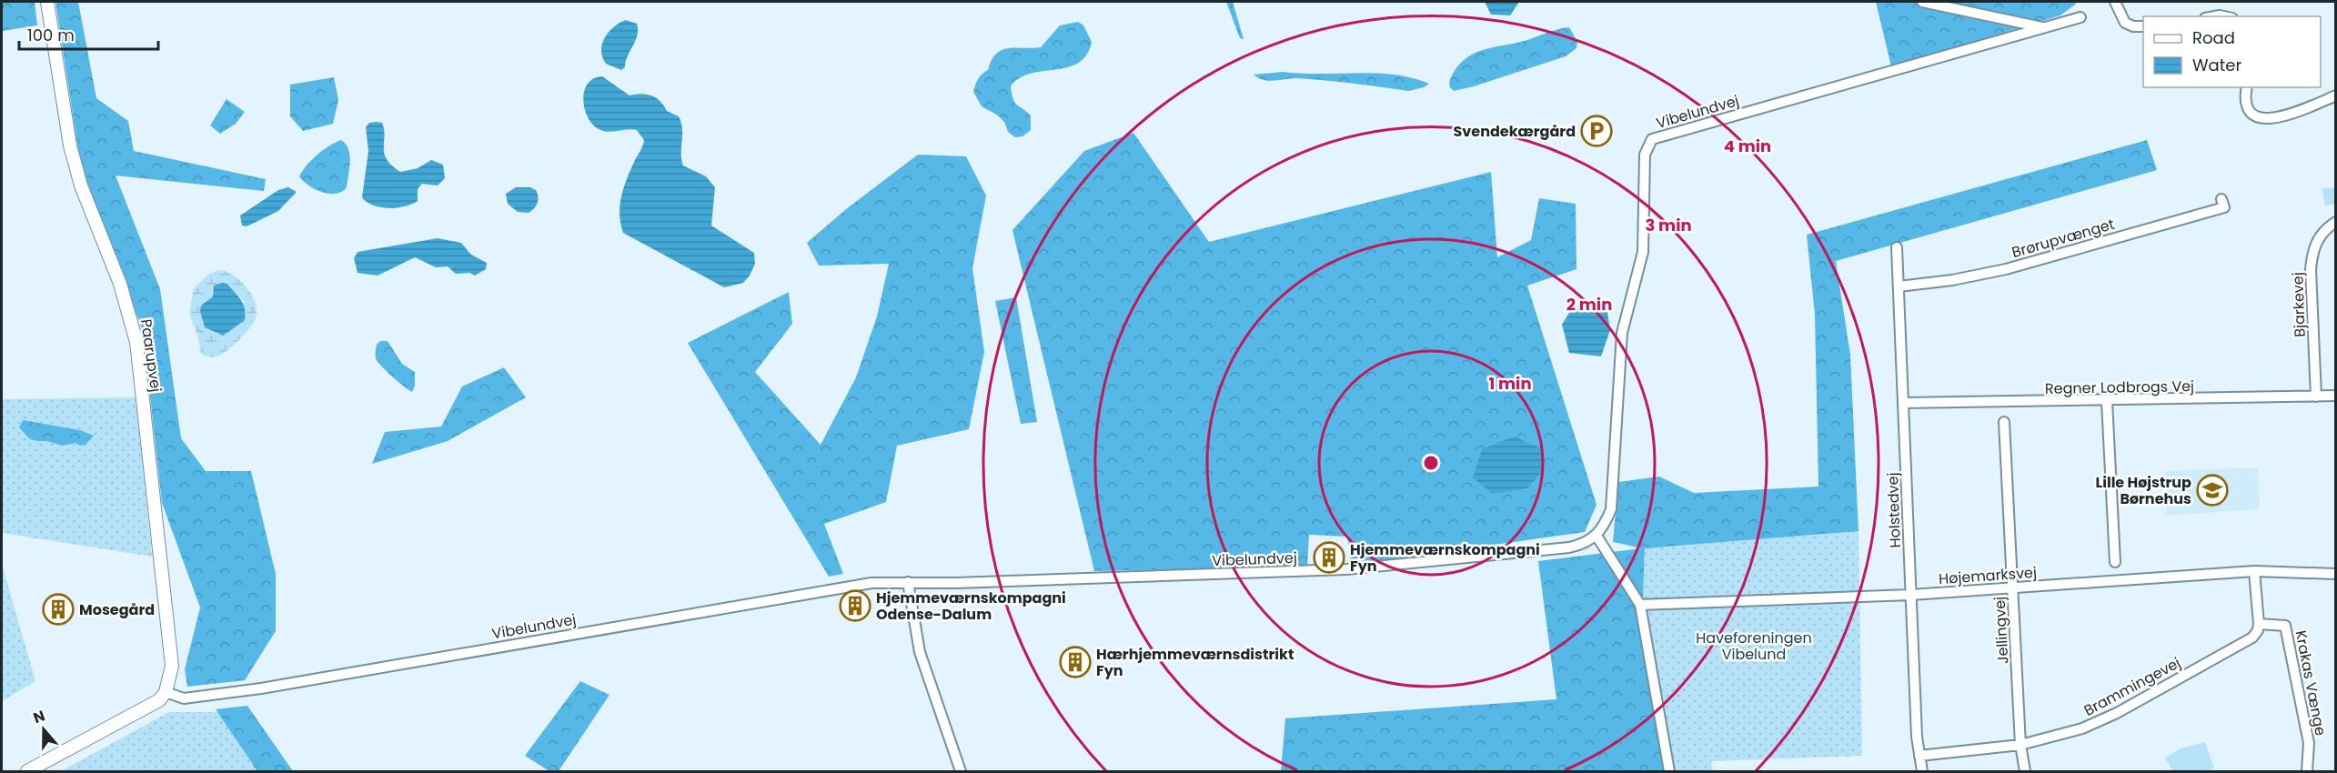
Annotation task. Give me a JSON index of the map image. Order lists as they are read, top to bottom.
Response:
{
  "streets": {
    "street": [
      "Vibelundvej",
      "Brørupvænget",
      "Bjarkevej",
      "Paarupvej",
      "Regner Lodbrogs Vej",
      "Holstedvej",
      "Højemarksvej",
      "Jellingvej",
      "Krakas Vænge",
      "Brammingevej"
    ]
  },
  "crossings": [
    ["Vibelundvej", "Paarupvej"],
    ["Brørupvænget", "Holstedvej"],
    ["Bjarkevej", "Regner Lodbrogs Vej"],
    ["Regner Lodbrogs Vej", "Holstedvej"],
    ["Holstedvej", "Højemarksvej"],
    ["Holstedvej", "Brammingevej"],
    ["Højemarksvej", "Jellingvej"],
    ["Jellingvej", "Brammingevej"],
    ["Krakas Vænge", "Brammingevej"]
  ],
  "parks": ["Haveforeningen Vibelund"],
  "places": {
    "parking": ["Svendekærgård"],
    "school or university": ["Lille Højstrup Børnehus"],
    "building": [
      "Hjemmeværnskompagni Fyn",
      "Hjemmeværnskompagni Odense-Dalum",
      "Mosegård",
      "Hærhjemmeværnsdistrikt Fyn"
    ]
  },
  "legend": ["Road", "Water"],
  "scale_bar": "100 m",
  "north": "top",
  "rings": [
    "4 min",
    "3 min",
    "2 min",
    "1 min"
  ]
}
